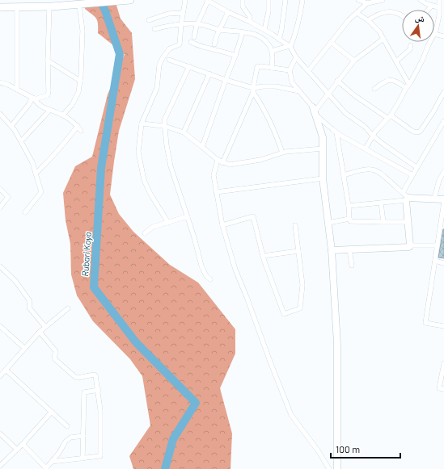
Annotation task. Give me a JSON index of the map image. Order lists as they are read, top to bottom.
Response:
{
  "water": ["Rubari Koya"],
  "scale_bar": "100 m",
  "north": "top"
}
